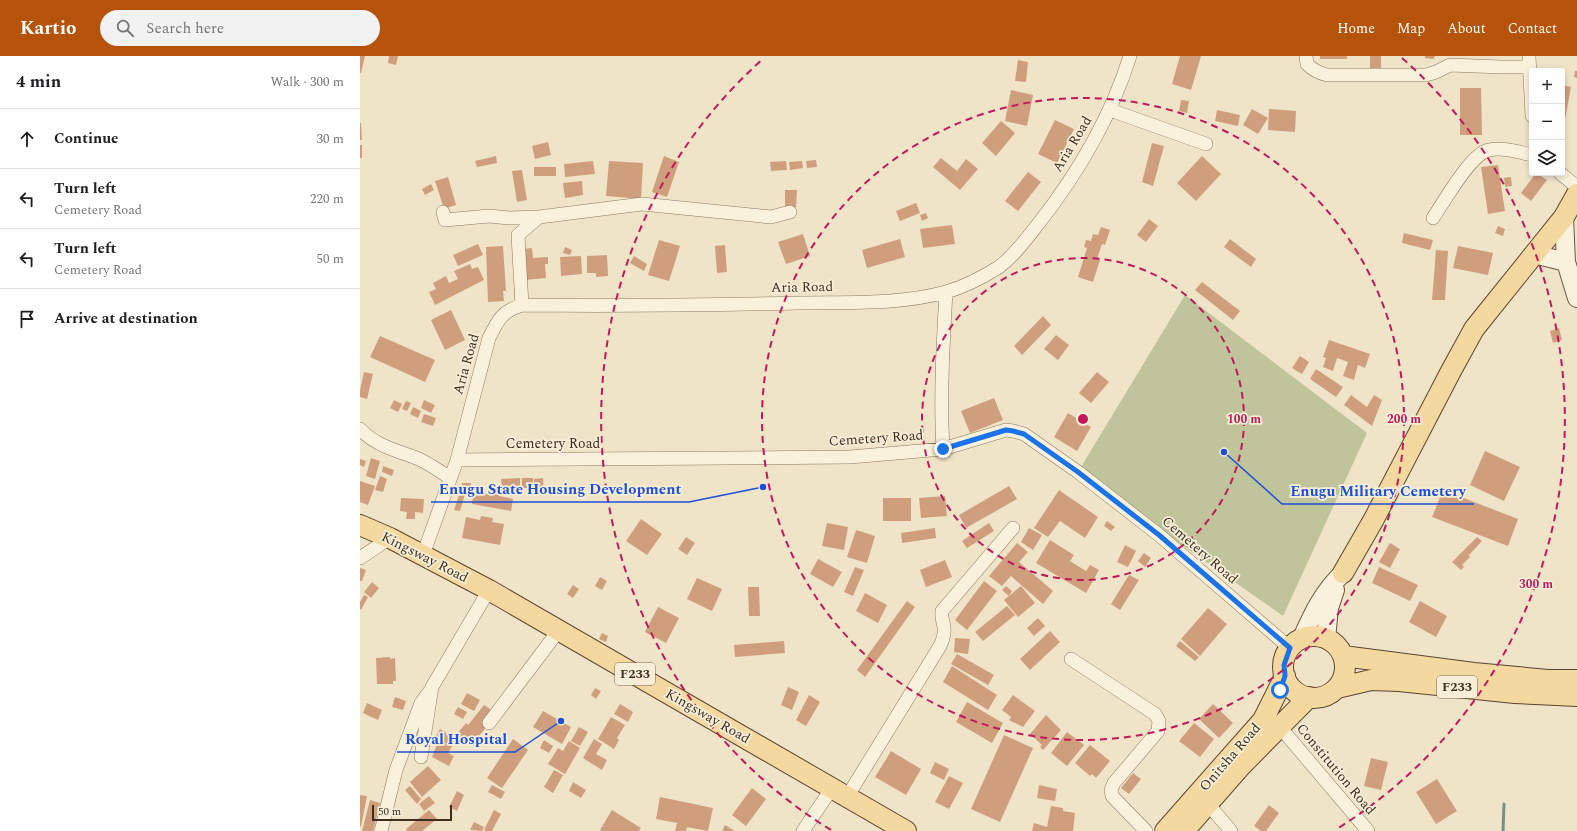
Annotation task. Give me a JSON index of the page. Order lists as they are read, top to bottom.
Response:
{
  "streets": {
    "main road": ["Kingsway Road", "F233", "Onitsha Road"],
    "street": ["Aria Road", "Cemetery Road", "Constitution Road"]
  },
  "crossings": [
    ["Aria Road", "Cemetery Road"],
    ["Aria Road", "Kingsway Road"],
    ["Cemetery Road", "F233"],
    ["Cemetery Road", "Onitsha Road"],
    ["F233", "Onitsha Road"],
    ["Onitsha Road", "Constitution Road"]
  ],
  "places": ["Enugu Military Cemetery", "Enugu State Housing Development", "Royal Hospital"],
  "scale_bar": "50 m",
  "page": {
    "header": "Kartio",
    "search": "Search here",
    "nav": [
      "Home",
      "Map",
      "About",
      "Contact"
    ],
    "heading": ["4 min", "Walk · 300 m"],
    "map_buttons": ["+", "−"],
    "list": [
      ["Continue", "30 m"],
      ["Turn left", "Cemetery Road", "220 m"],
      ["Turn left", "Cemetery Road", "50 m"],
      "Arrive at destination"
    ],
    "scale": "50 m"
  },
  "rings": ["100 m", "200 m", "300 m"]
}
